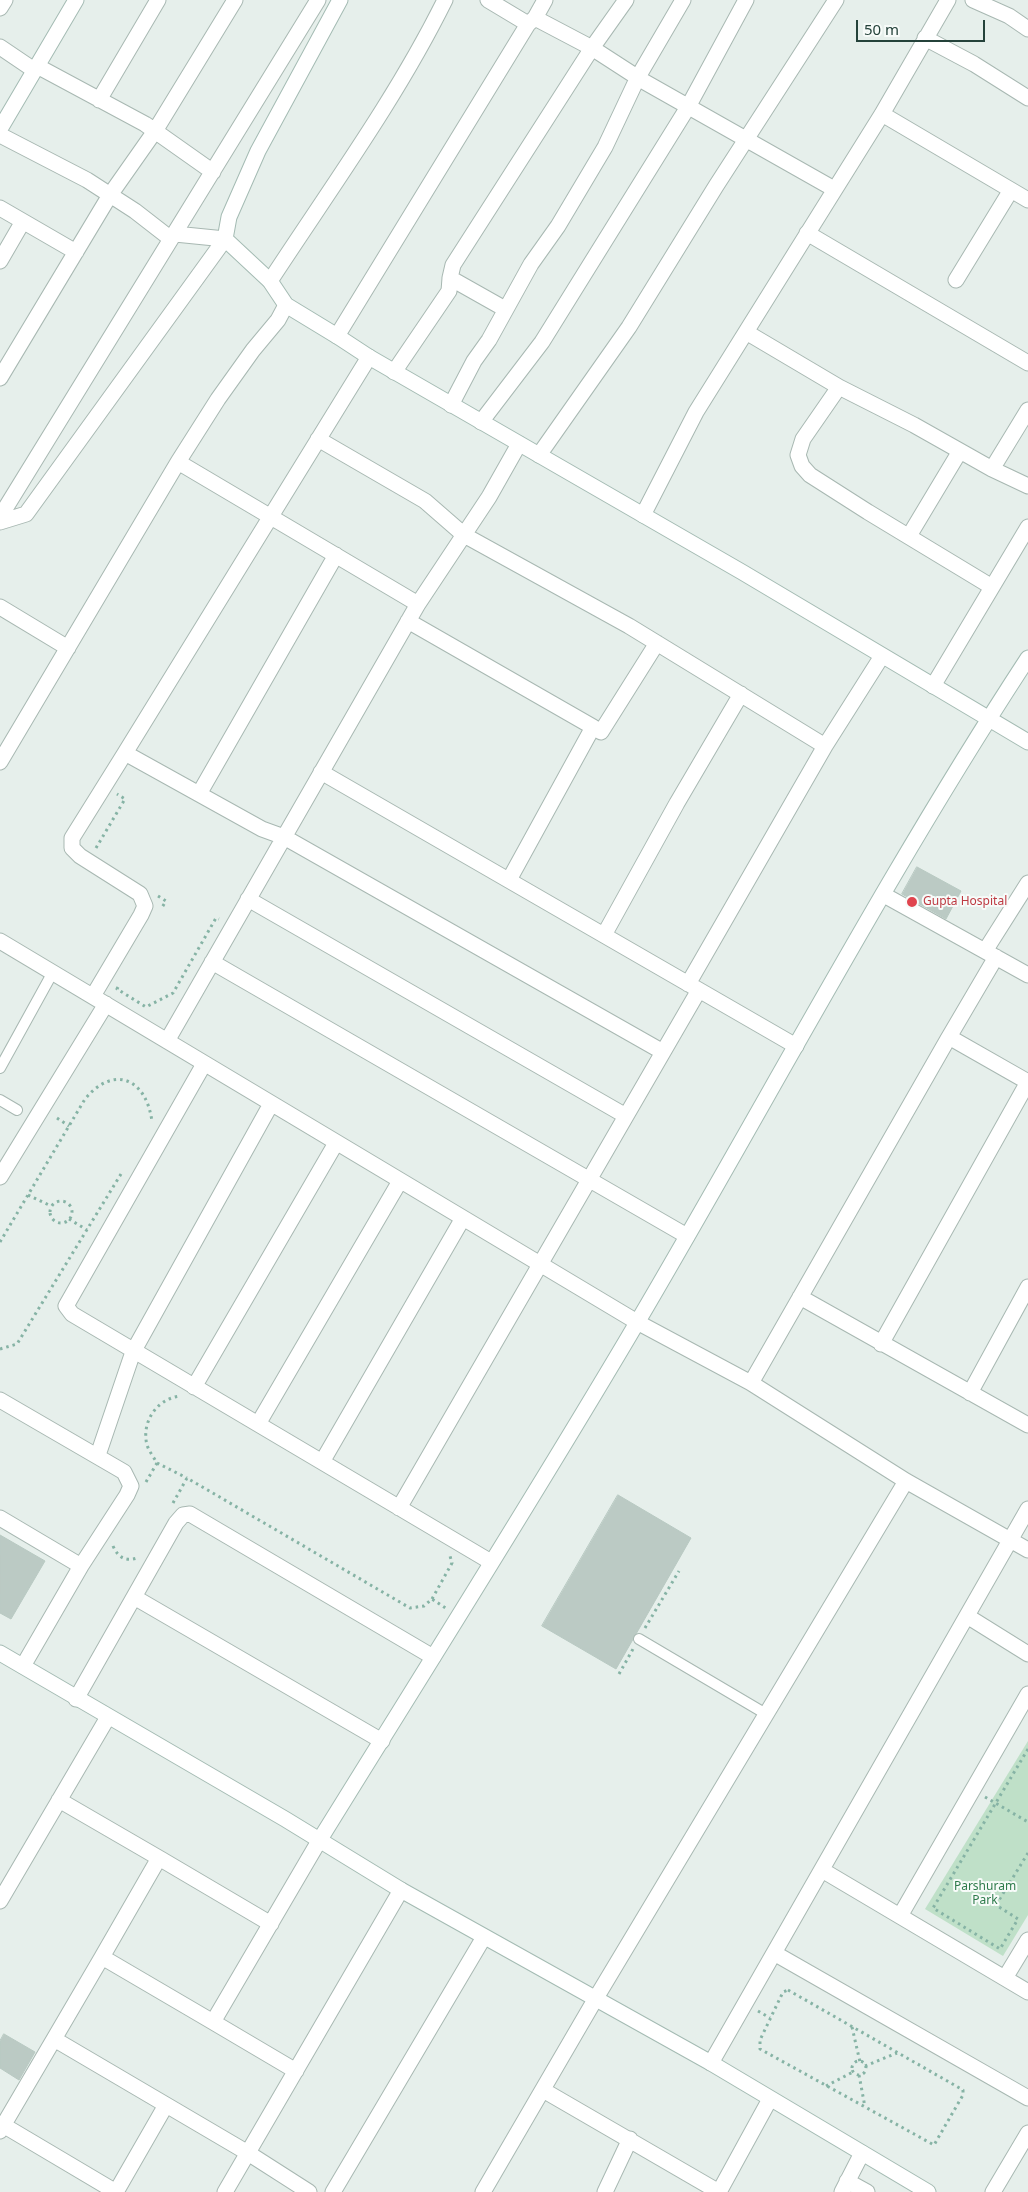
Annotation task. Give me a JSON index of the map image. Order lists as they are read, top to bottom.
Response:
{
  "parks": ["Parshuram Park"],
  "places": ["Gupta Hospital"],
  "scale_bar": "50 m"
}
